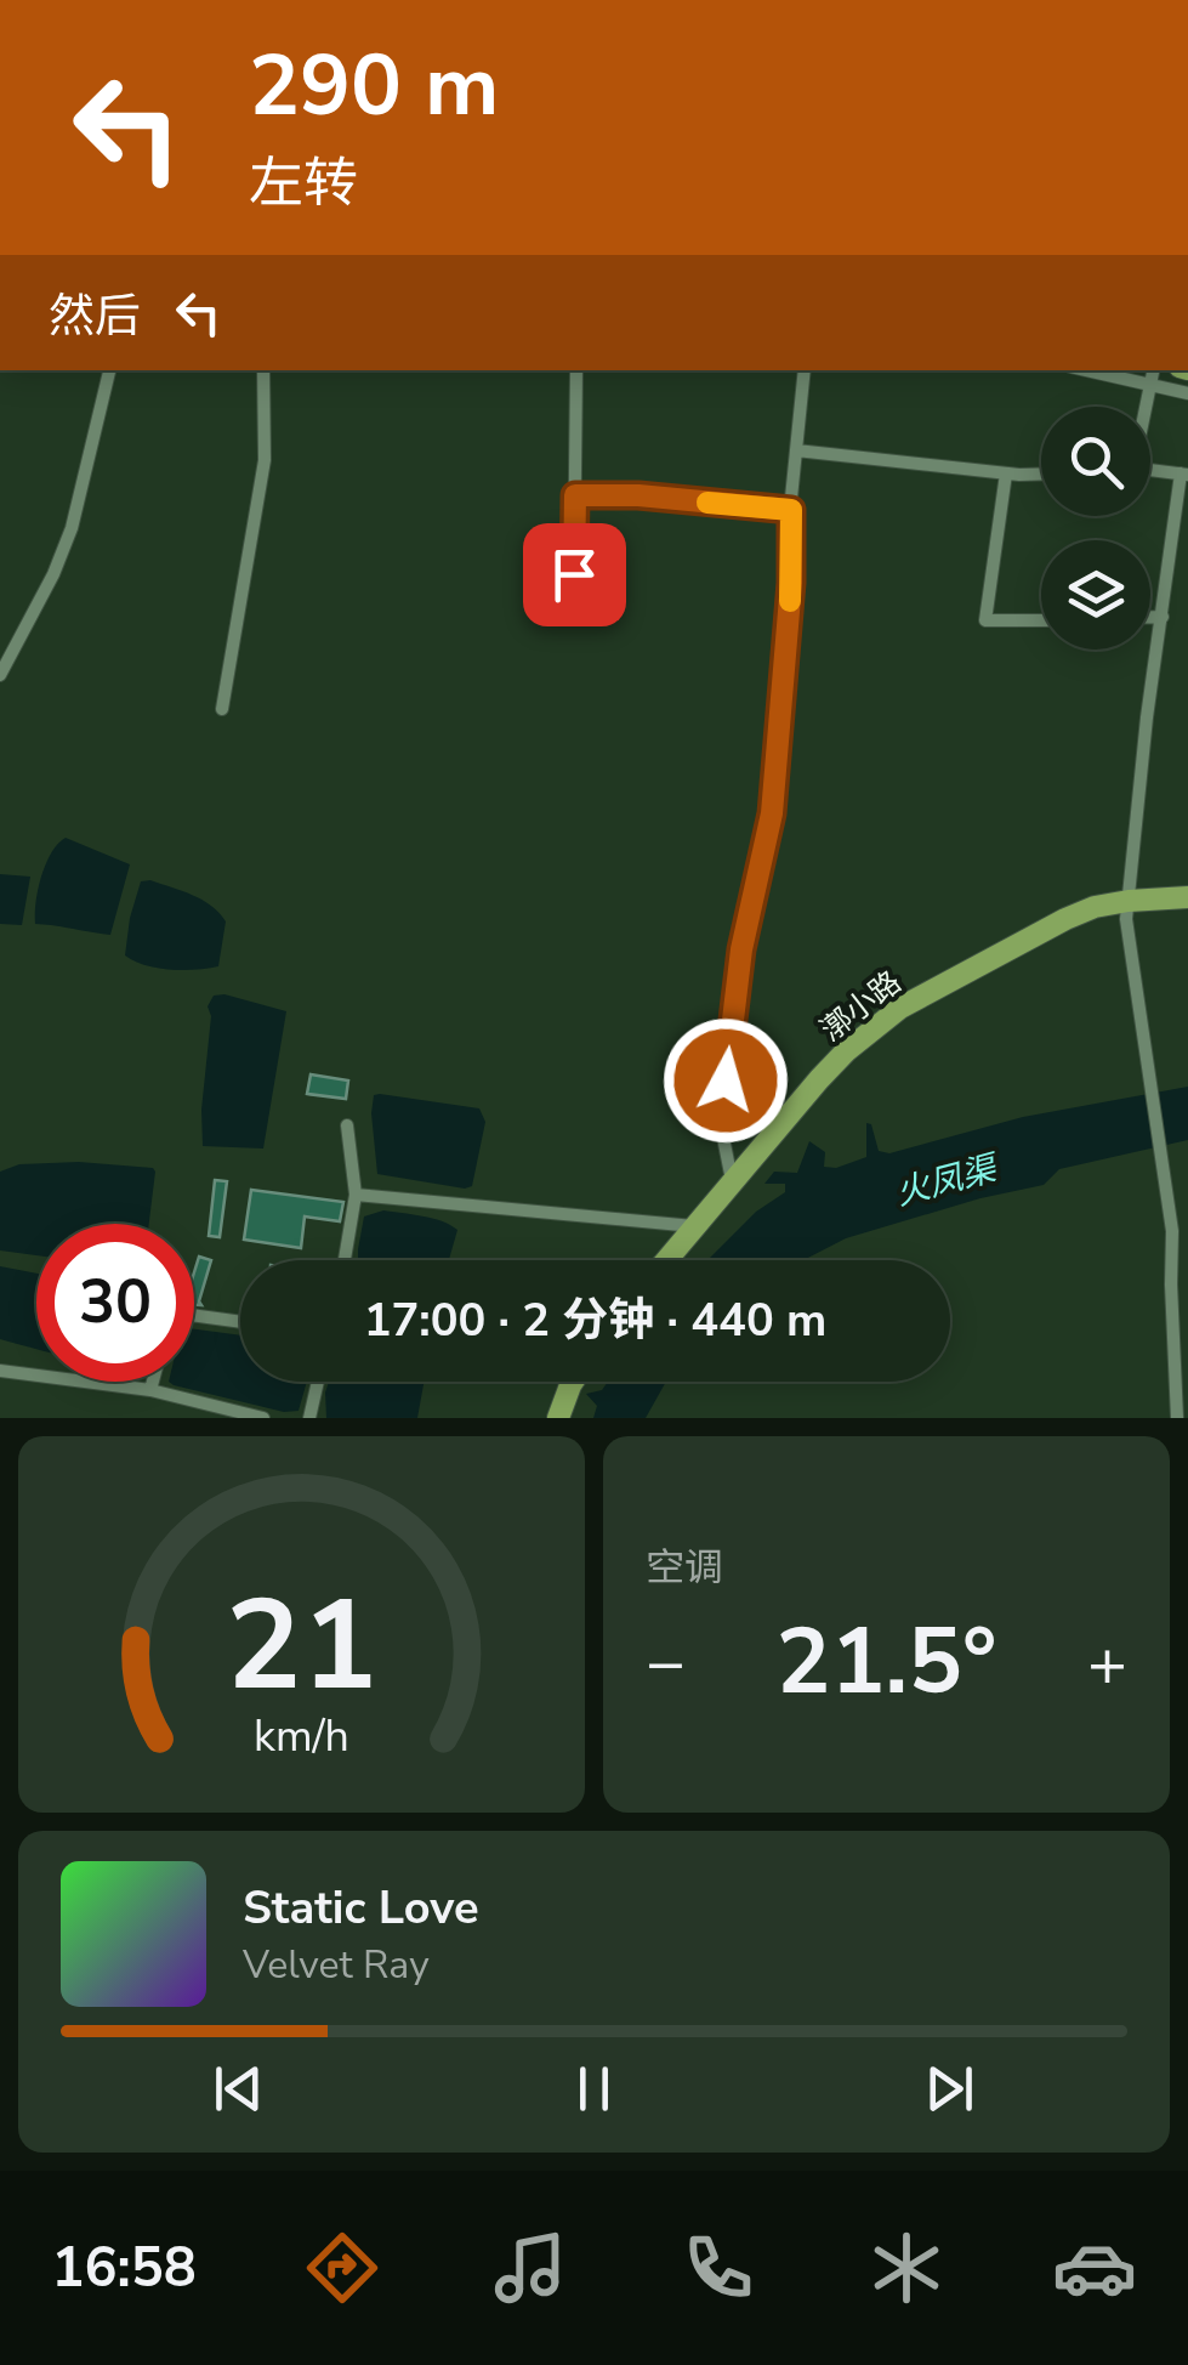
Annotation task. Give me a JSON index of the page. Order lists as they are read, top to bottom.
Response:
{
  "streets": {
    "main road": ["漷小路"]
  },
  "water": ["火凤渠"],
  "page": {
    "turn": ["290 m", "左转"],
    "then": "然后",
    "limit": "30",
    "trip": "17:00 · 2 分钟 · 440 m",
    "tile": "空调",
    "heat": ["−", "21.5°", "+"],
    "song": ["Static Love", "Velvet Ray"],
    "tabs": "16:58",
    "gauge": ["21", "km/h"]
  }
}
